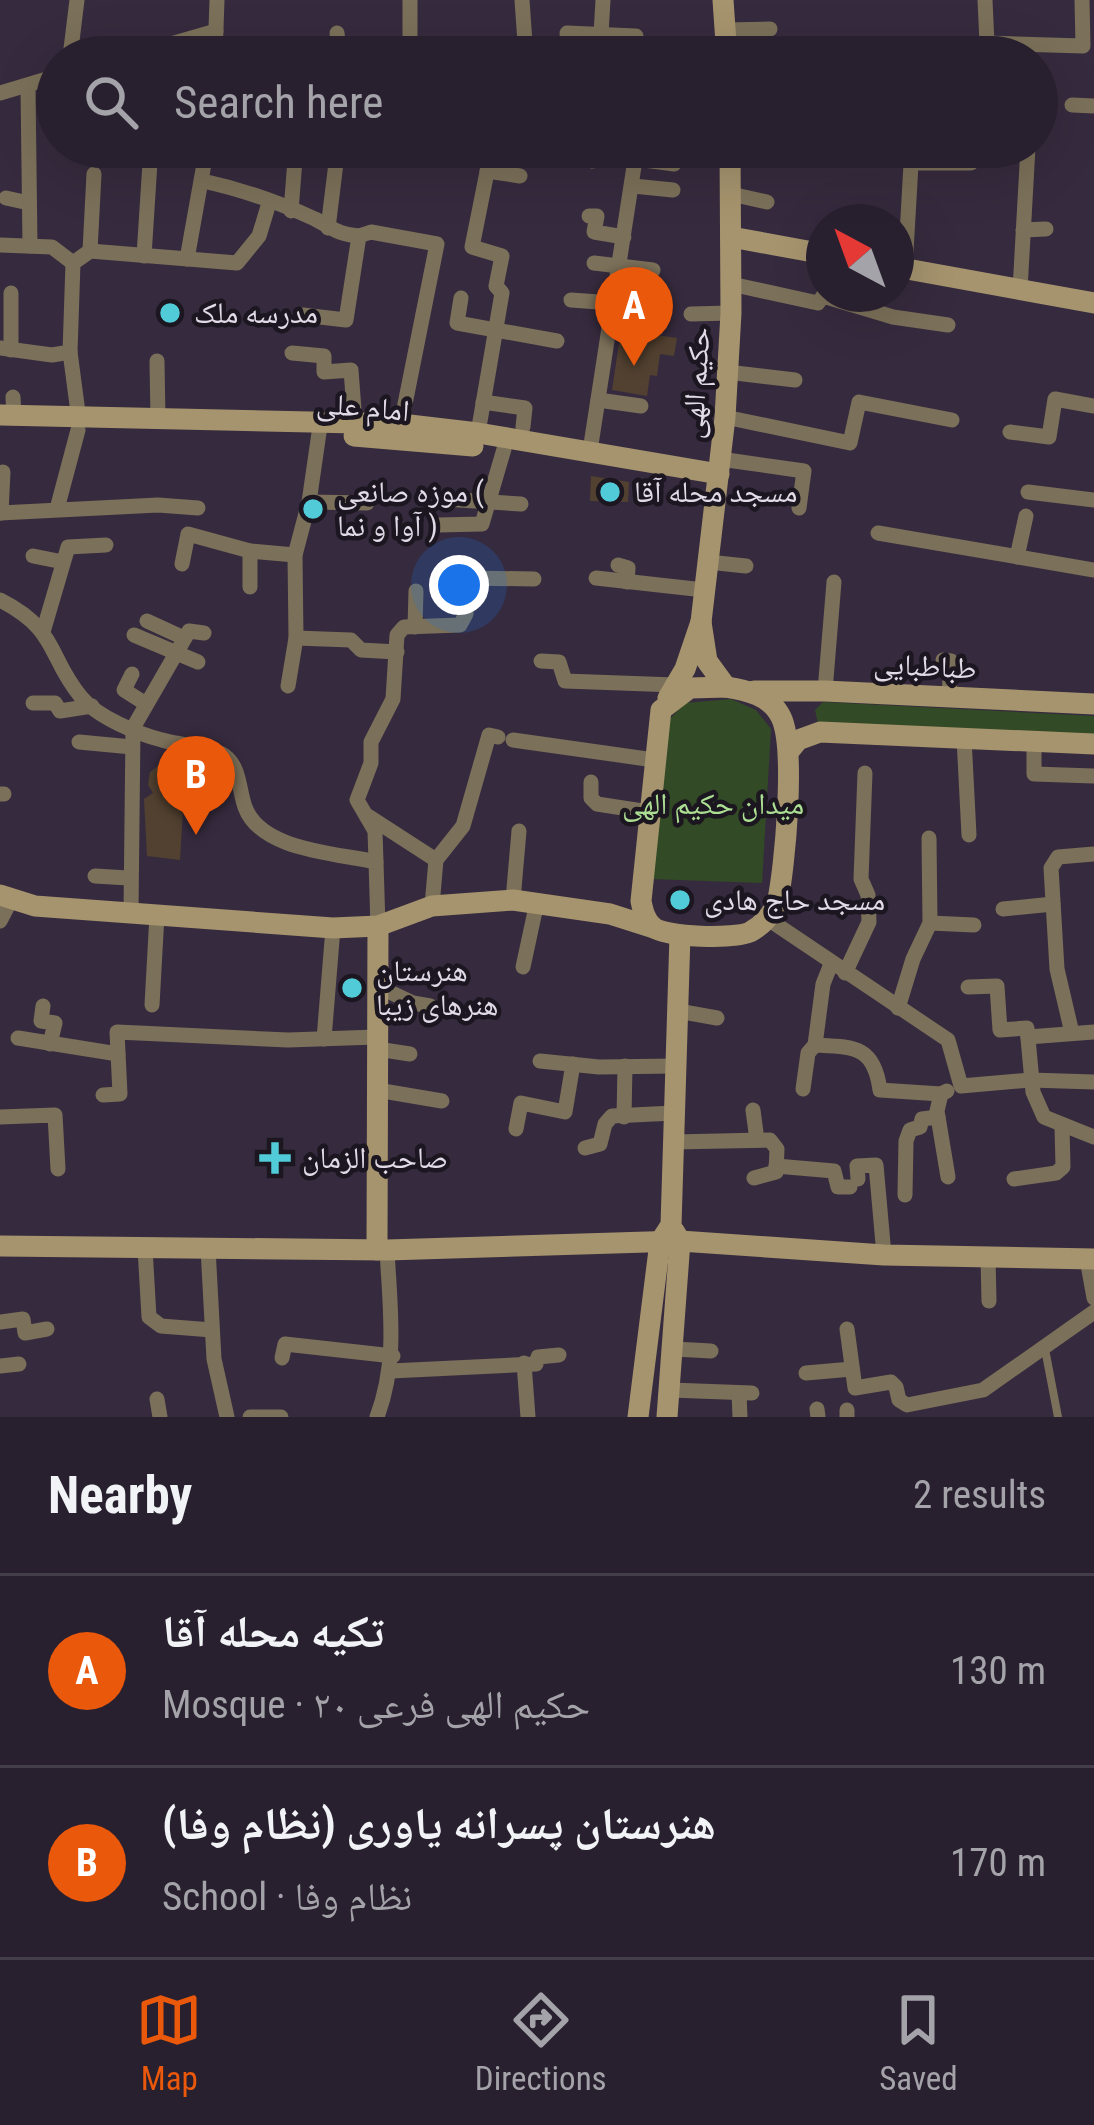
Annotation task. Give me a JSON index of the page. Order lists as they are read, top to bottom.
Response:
{
  "streets": {
    "main road": ["حکیم الهی", "امام علی", "طباطبایی"]
  },
  "crossings": [
    ["حکیم الهی", "امام علی"]
  ],
  "parks": ["میدان حکیم الهی"],
  "places": {
    "other": [
      "مدرسه ملک",
      "مسجد محله آقا",
      "موزه صانعی ( آوا و نما )",
      "مسجد حاج هادی",
      "هنرستان هنرهای زیبا"
    ],
    "health": ["صاحب الزمان"]
  },
  "north": "top left",
  "page": {
    "search": "Search here",
    "pins": ["A", "B"],
    "heading": ["Nearby", "2 results"],
    "list": [
      {
        "mark": "A",
        "name": "تکیه محله آقا",
        "note": "Mosque · حکیم الهی فرعی ۲۰",
        "value": "130 m"
      },
      {
        "mark": "B",
        "name": "هنرستان پسرانه یاوری (نظام وفا)",
        "note": "School · نظام وفا",
        "value": "170 m"
      }
    ],
    "nav": ["Map", "Directions", "Saved"]
  }
}
